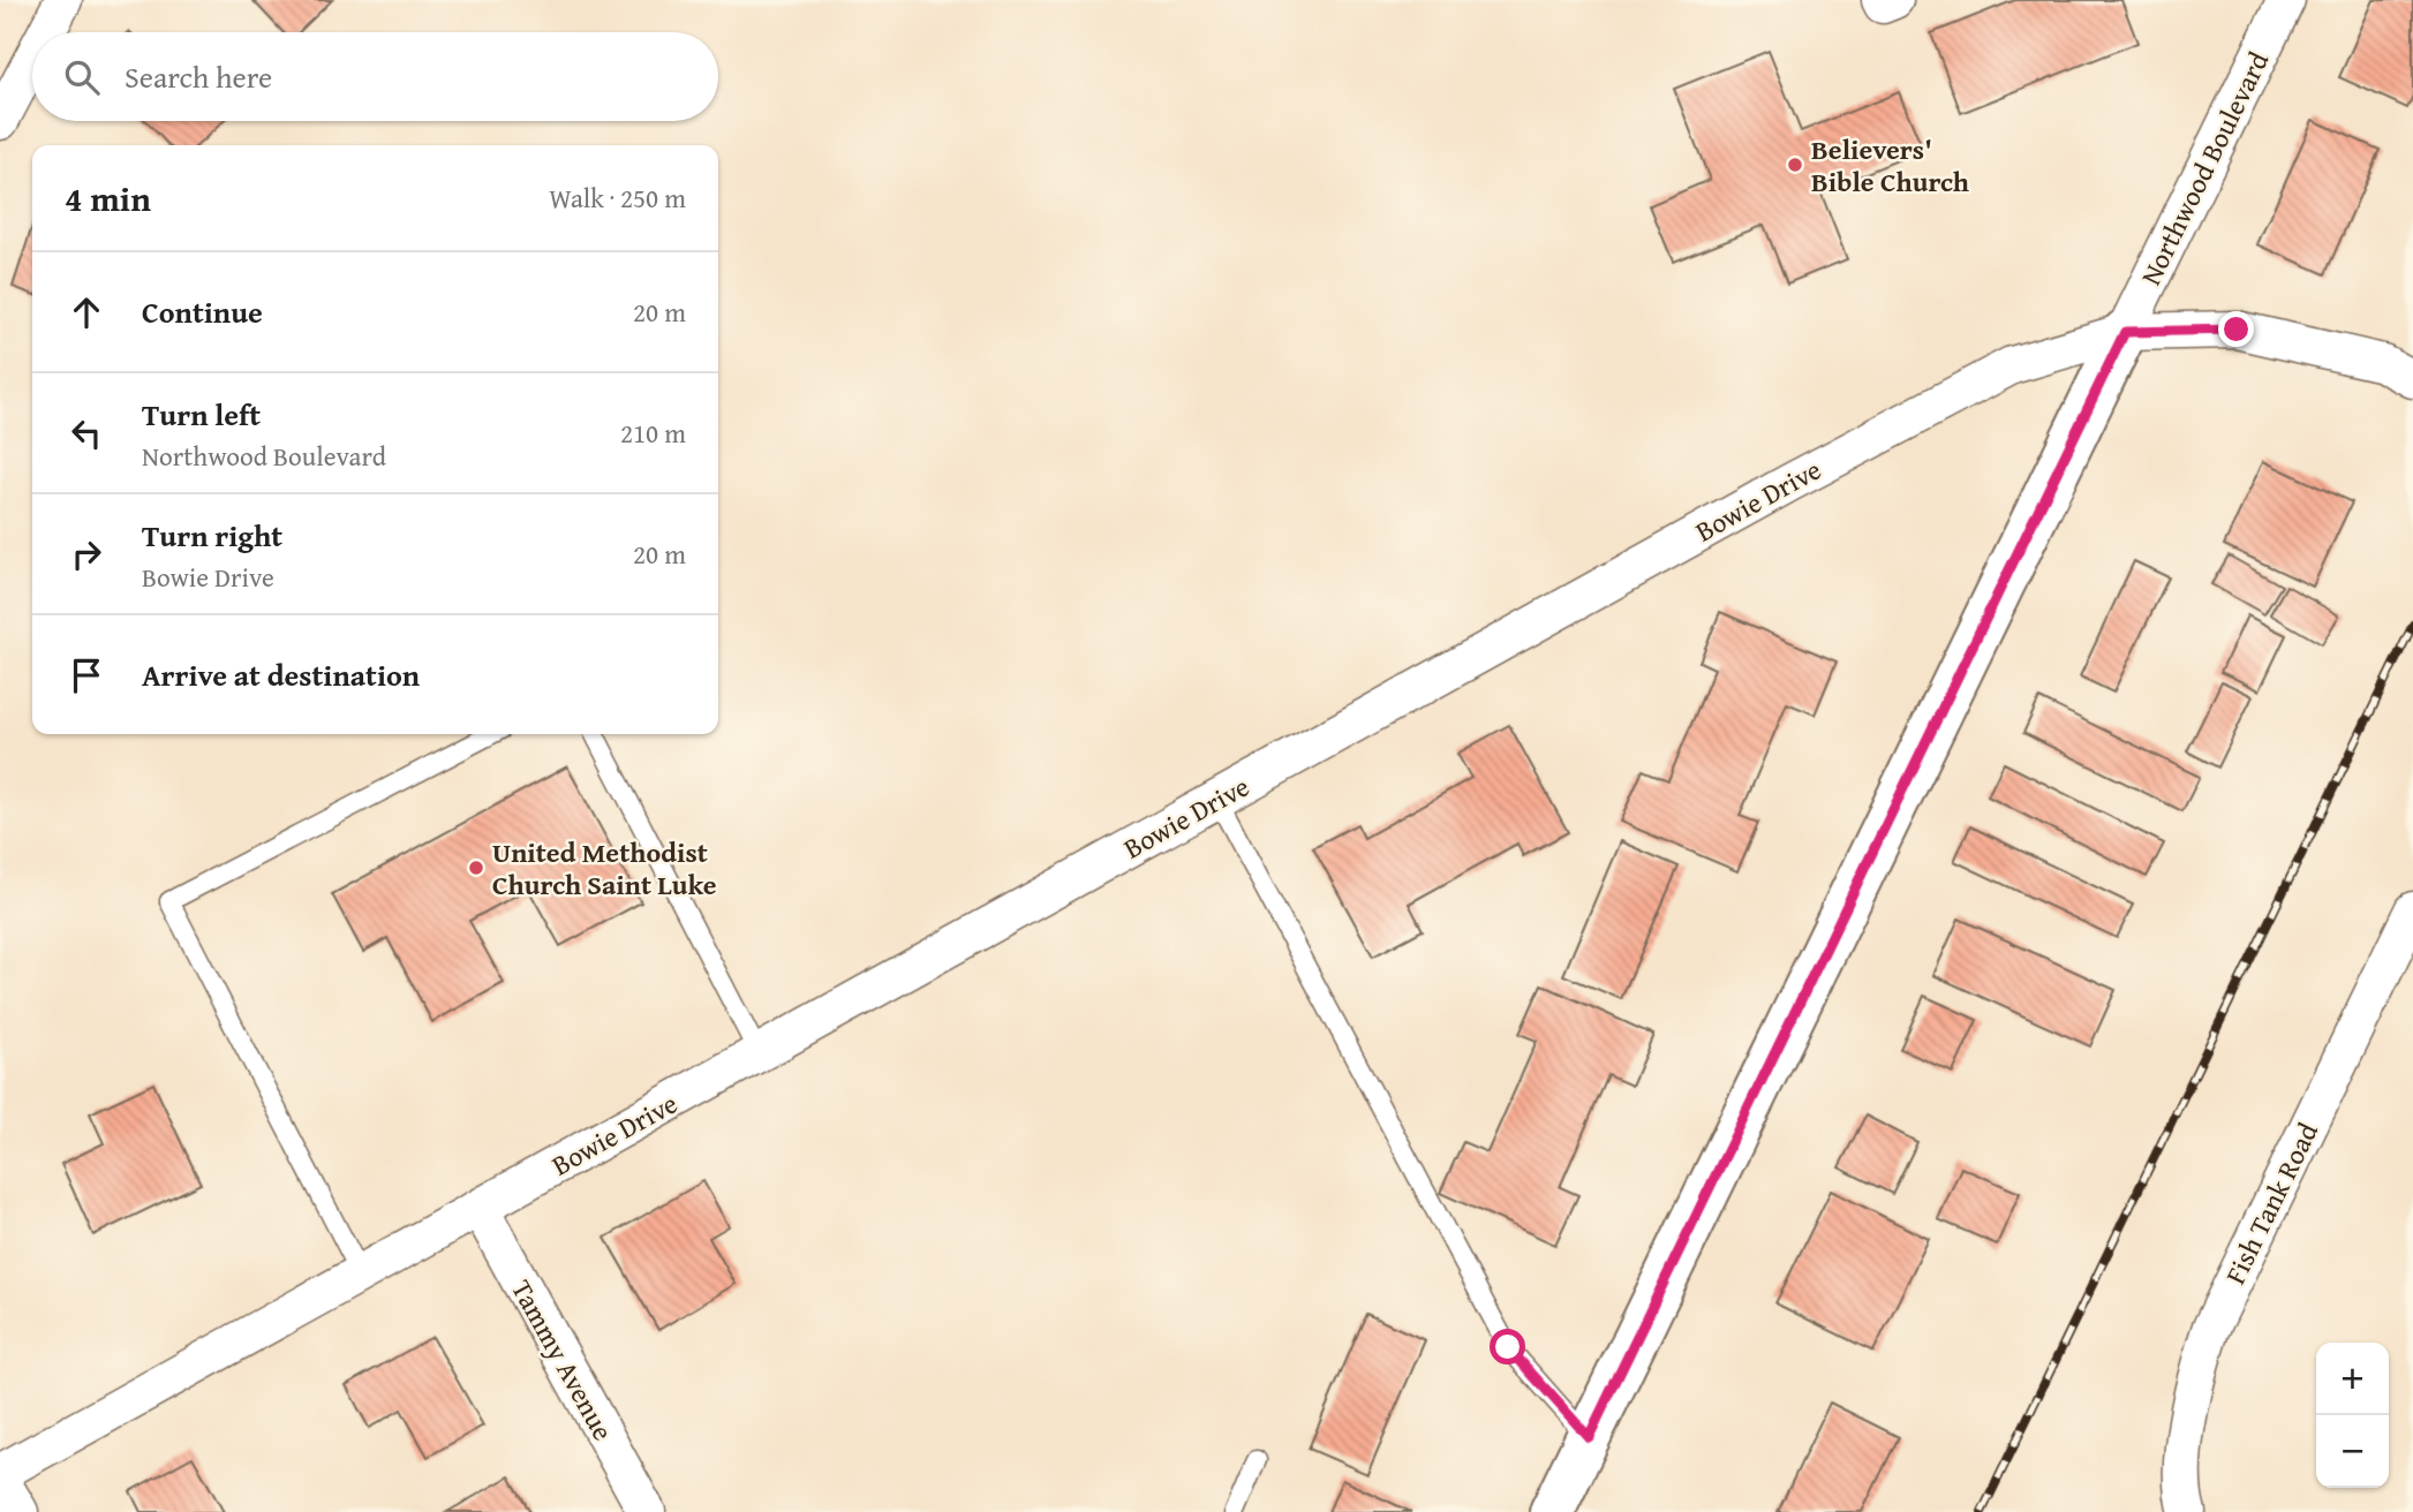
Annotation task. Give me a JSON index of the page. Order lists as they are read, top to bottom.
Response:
{
  "streets": {
    "street": [
      "Northwood Boulevard",
      "Bowie Drive",
      "Fish Tank Road",
      "Tammy Avenue"
    ]
  },
  "crossings": [
    ["Northwood Boulevard", "Bowie Drive"],
    ["Bowie Drive", "Tammy Avenue"]
  ],
  "places": ["Believers' Bible Church", "United Methodist Church Saint Luke"],
  "page": {
    "search": "Search here",
    "heading": ["4 min", "Walk · 250 m"],
    "list": [
      ["Continue", "20 m"],
      ["Turn left", "Northwood Boulevard", "210 m"],
      ["Turn right", "Bowie Drive", "20 m"],
      "Arrive at destination"
    ],
    "map_buttons": ["+", "−"]
  }
}
